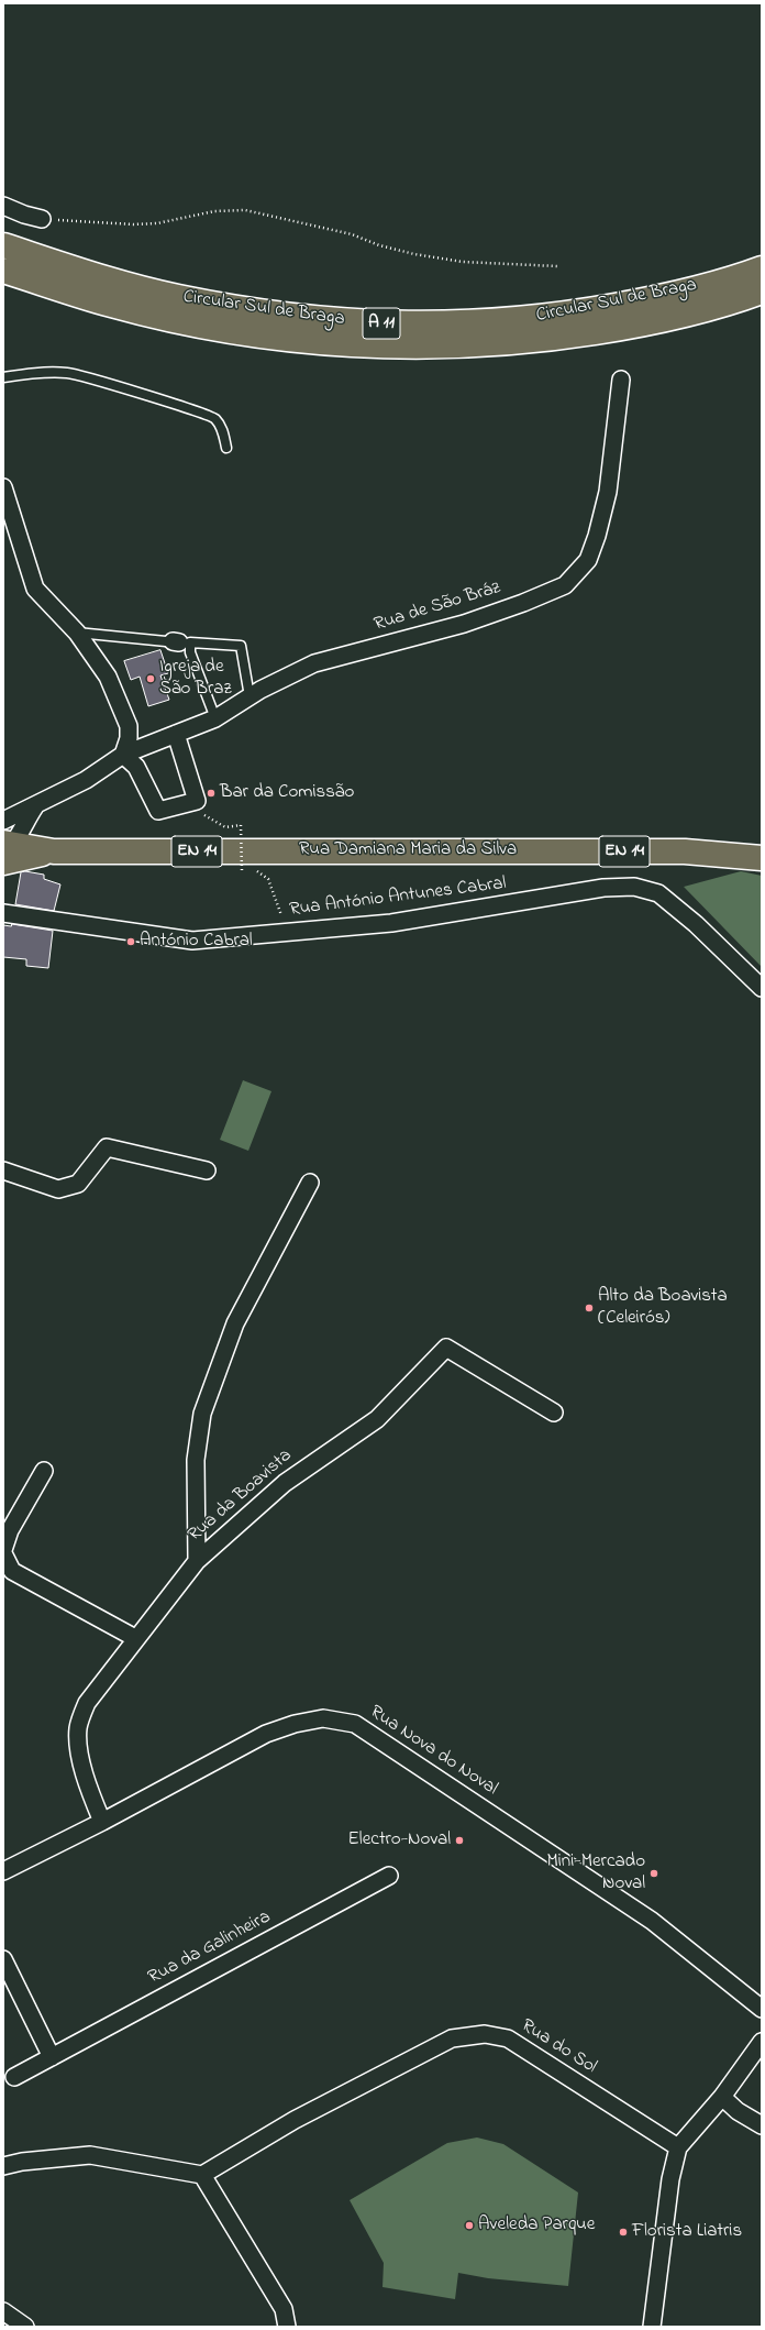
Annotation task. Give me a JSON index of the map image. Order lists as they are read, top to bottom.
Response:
{
  "streets": {
    "main road": [
      "Circular Sul de Braga",
      "A 11",
      "Rua Damiana Maria da Silva",
      "EN 14"
    ],
    "street": [
      "Rua de São Bráz",
      "Rua António Antunes Cabral",
      "Rua da Boavista",
      "Rua Nova do Noval",
      "Rua da Galinheira",
      "Rua do Sol"
    ]
  },
  "crossings": [
    ["Rua da Boavista", "Rua Nova do Noval"]
  ],
  "places": [
    "Igreja de São Braz",
    "Bar da Comissão",
    "António Cabral",
    "Alto da Boavista (Celeirós)",
    "Electro-Noval",
    "Mini-Mercado Noval",
    "Aveleda Parque",
    "Florista Liatris"
  ]
}
